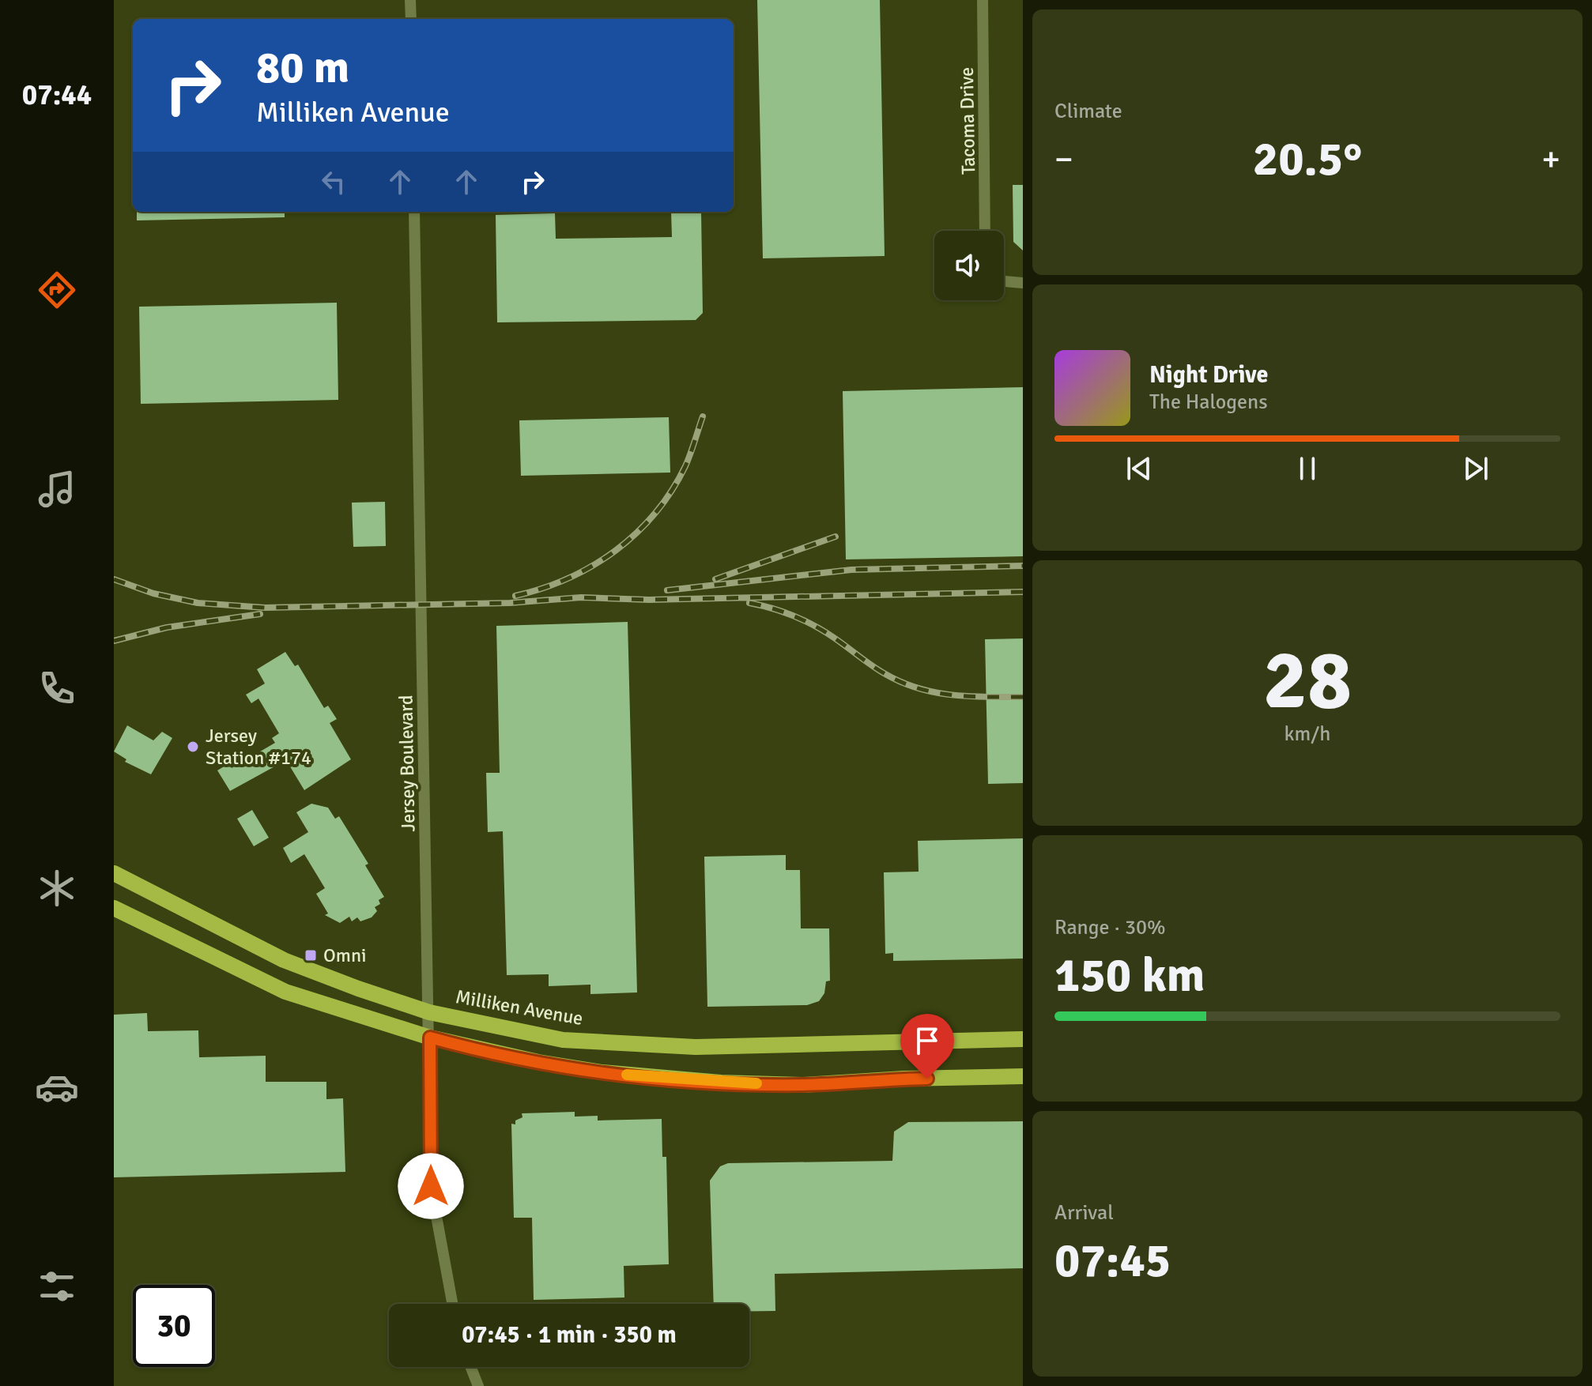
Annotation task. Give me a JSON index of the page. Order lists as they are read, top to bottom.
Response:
{
  "streets": {
    "main road": ["Milliken Avenue"],
    "street": ["Tacoma Drive", "Jersey Boulevard"]
  },
  "crossings": [
    ["Jersey Boulevard", "Milliken Avenue"]
  ],
  "places": {
    "other": ["Jersey Station #174"],
    "transit": ["Omni"]
  },
  "page": {
    "tabs": "07:44",
    "tile": [
      "Climate",
      ["28", "km/h"],
      ["Range · 30%", "150 km"],
      ["Arrival", "07:45"]
    ],
    "turn": ["80 m", "Milliken Avenue"],
    "heat": ["−", "20.5°", "+"],
    "song": ["Night Drive", "The Halogens"],
    "limit": "30",
    "trip": "07:45 · 1 min · 350 m"
  }
}
